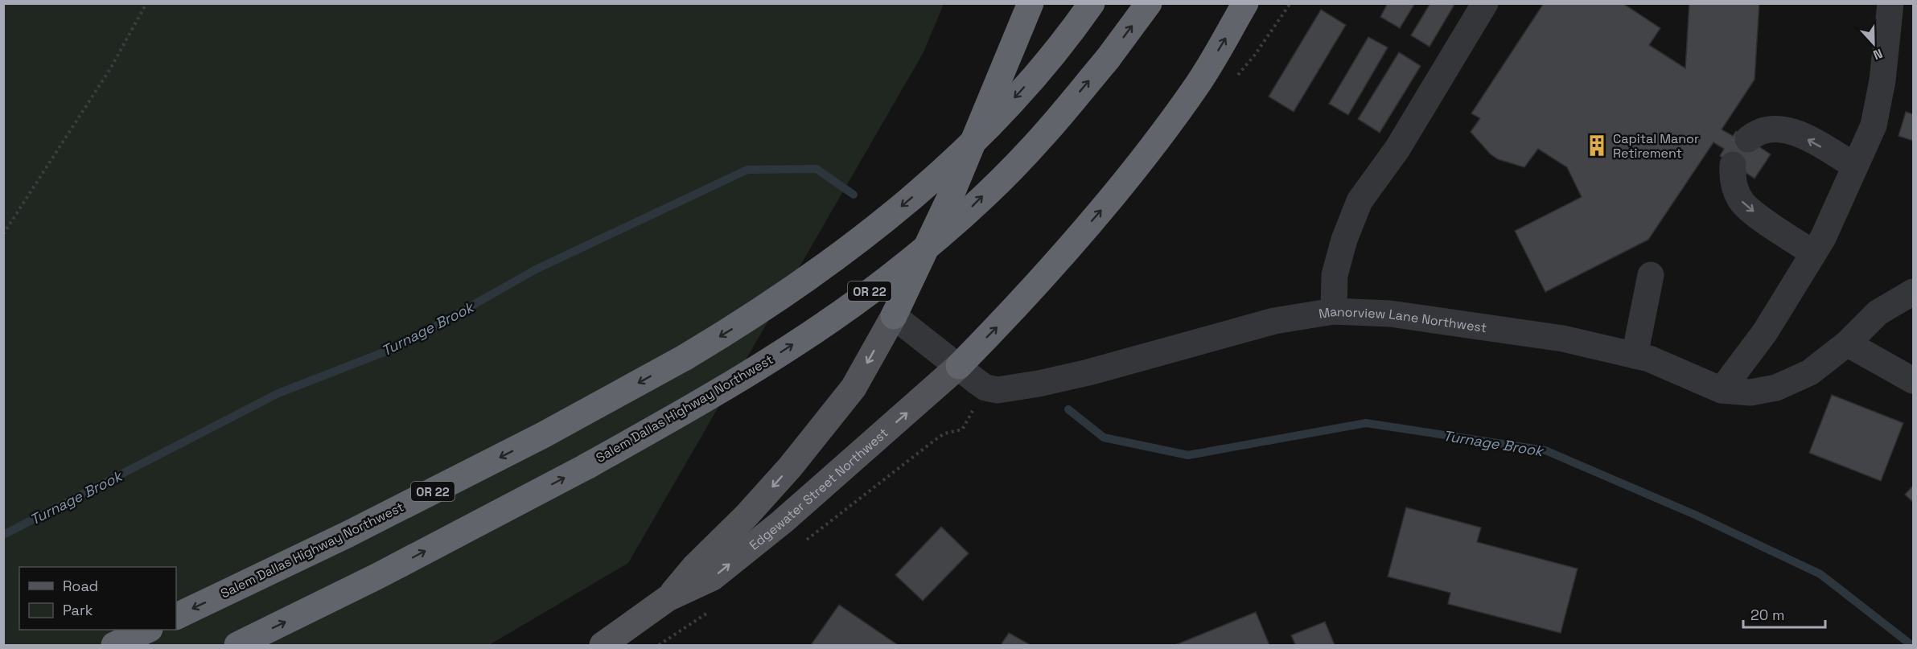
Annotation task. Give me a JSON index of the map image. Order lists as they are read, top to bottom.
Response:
{
  "streets": {
    "highway": ["OR 22", "Salem Dallas Highway Northwest"],
    "main road": ["Edgewater Street Northwest"],
    "street": ["Manorview Lane Northwest"]
  },
  "crossings": [
    ["Manorview Lane Northwest", "Edgewater Street Northwest"]
  ],
  "water": ["Turnage Brook"],
  "places": {
    "building": ["Capital Manor Retirement"]
  },
  "legend": ["Road", "Park"],
  "scale_bar": "20 m",
  "north": "bottom"
}
